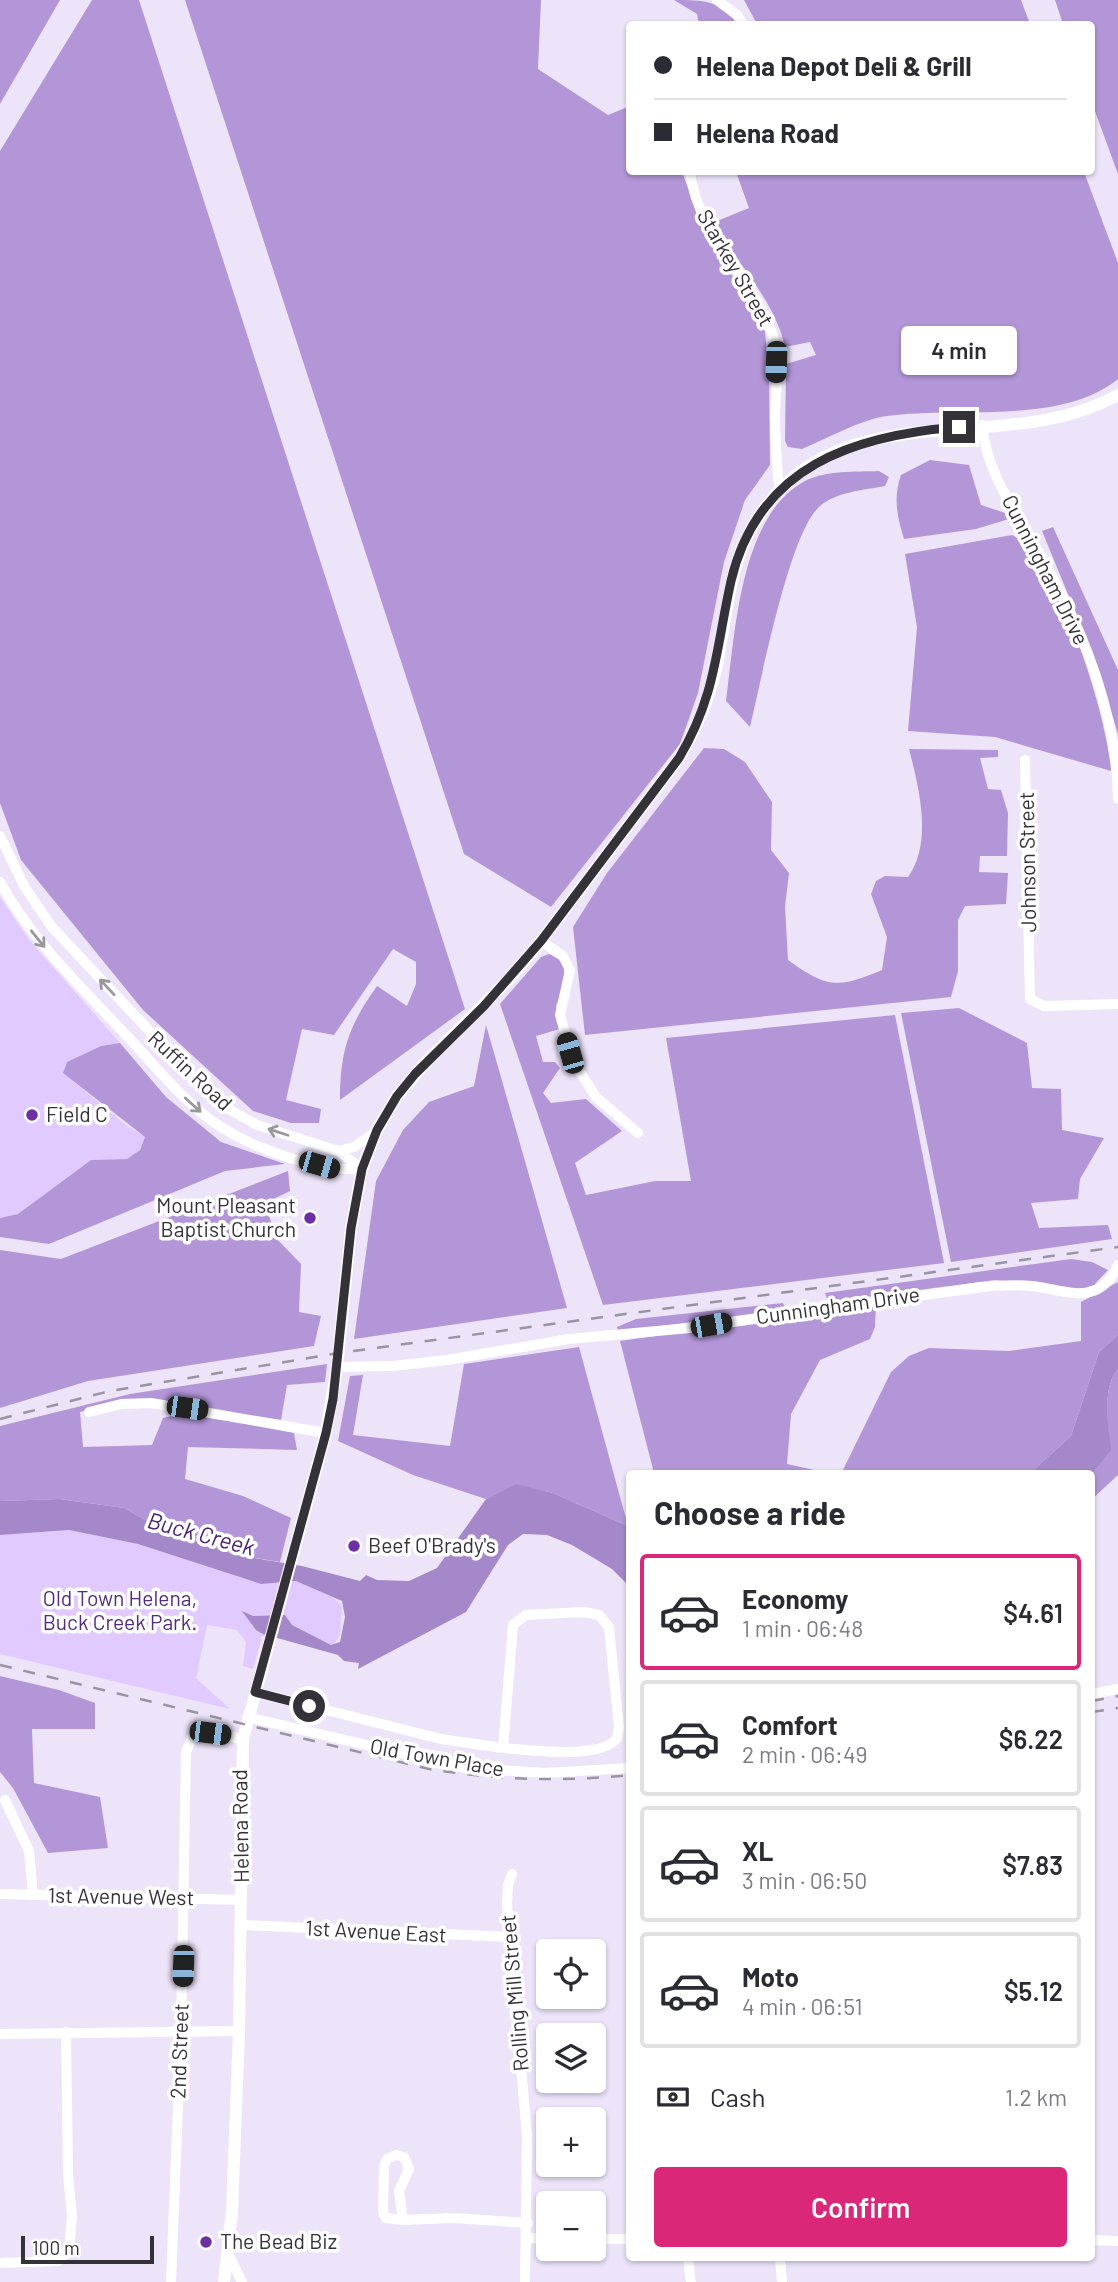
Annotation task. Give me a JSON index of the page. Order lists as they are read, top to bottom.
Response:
{
  "streets": {
    "main road": ["Helena Road"],
    "street": [
      "Starkey Street",
      "Cunningham Drive",
      "Johnson Street",
      "Ruffin Road",
      "Old Town Place",
      "1st Avenue West",
      "1st Avenue East",
      "Rolling Mill Street",
      "2nd Street"
    ]
  },
  "crossings": [
    ["Starkey Street", "Helena Road"],
    ["Cunningham Drive", "Helena Road"],
    ["Ruffin Road", "Helena Road"],
    ["Old Town Place", "Helena Road"],
    ["Helena Road", "1st Avenue West"],
    ["Helena Road", "1st Avenue East"],
    ["Helena Road", "2nd Street"],
    ["1st Avenue West", "2nd Street"],
    ["1st Avenue East", "Rolling Mill Street"]
  ],
  "water": ["Buck Creek"],
  "parks": ["Old Town Helena, Buck Creek Park."],
  "places": [
    "Field C",
    "Mount Pleasant Baptist Church",
    "Beef O'Brady's",
    "The Bead Biz"
  ],
  "scale_bar": "100 m",
  "page": {
    "banner": ["Helena Depot Deli & Grill", "Helena Road"],
    "bubble": "4 min",
    "heading": "Choose a ride",
    "list": [
      {
        "name": "Economy",
        "note": "1 min · 06:48",
        "value": "$4.61"
      },
      {
        "name": "Comfort",
        "note": "2 min · 06:49",
        "value": "$6.22"
      },
      {
        "name": "XL",
        "note": "3 min · 06:50",
        "value": "$7.83"
      },
      {
        "name": "Moto",
        "note": "4 min · 06:51",
        "value": "$5.12"
      }
    ],
    "map_buttons": ["+", "−"],
    "pay": ["Cash", "1.2 km"],
    "buttons": "Confirm",
    "scale": "100 m"
  }
}
